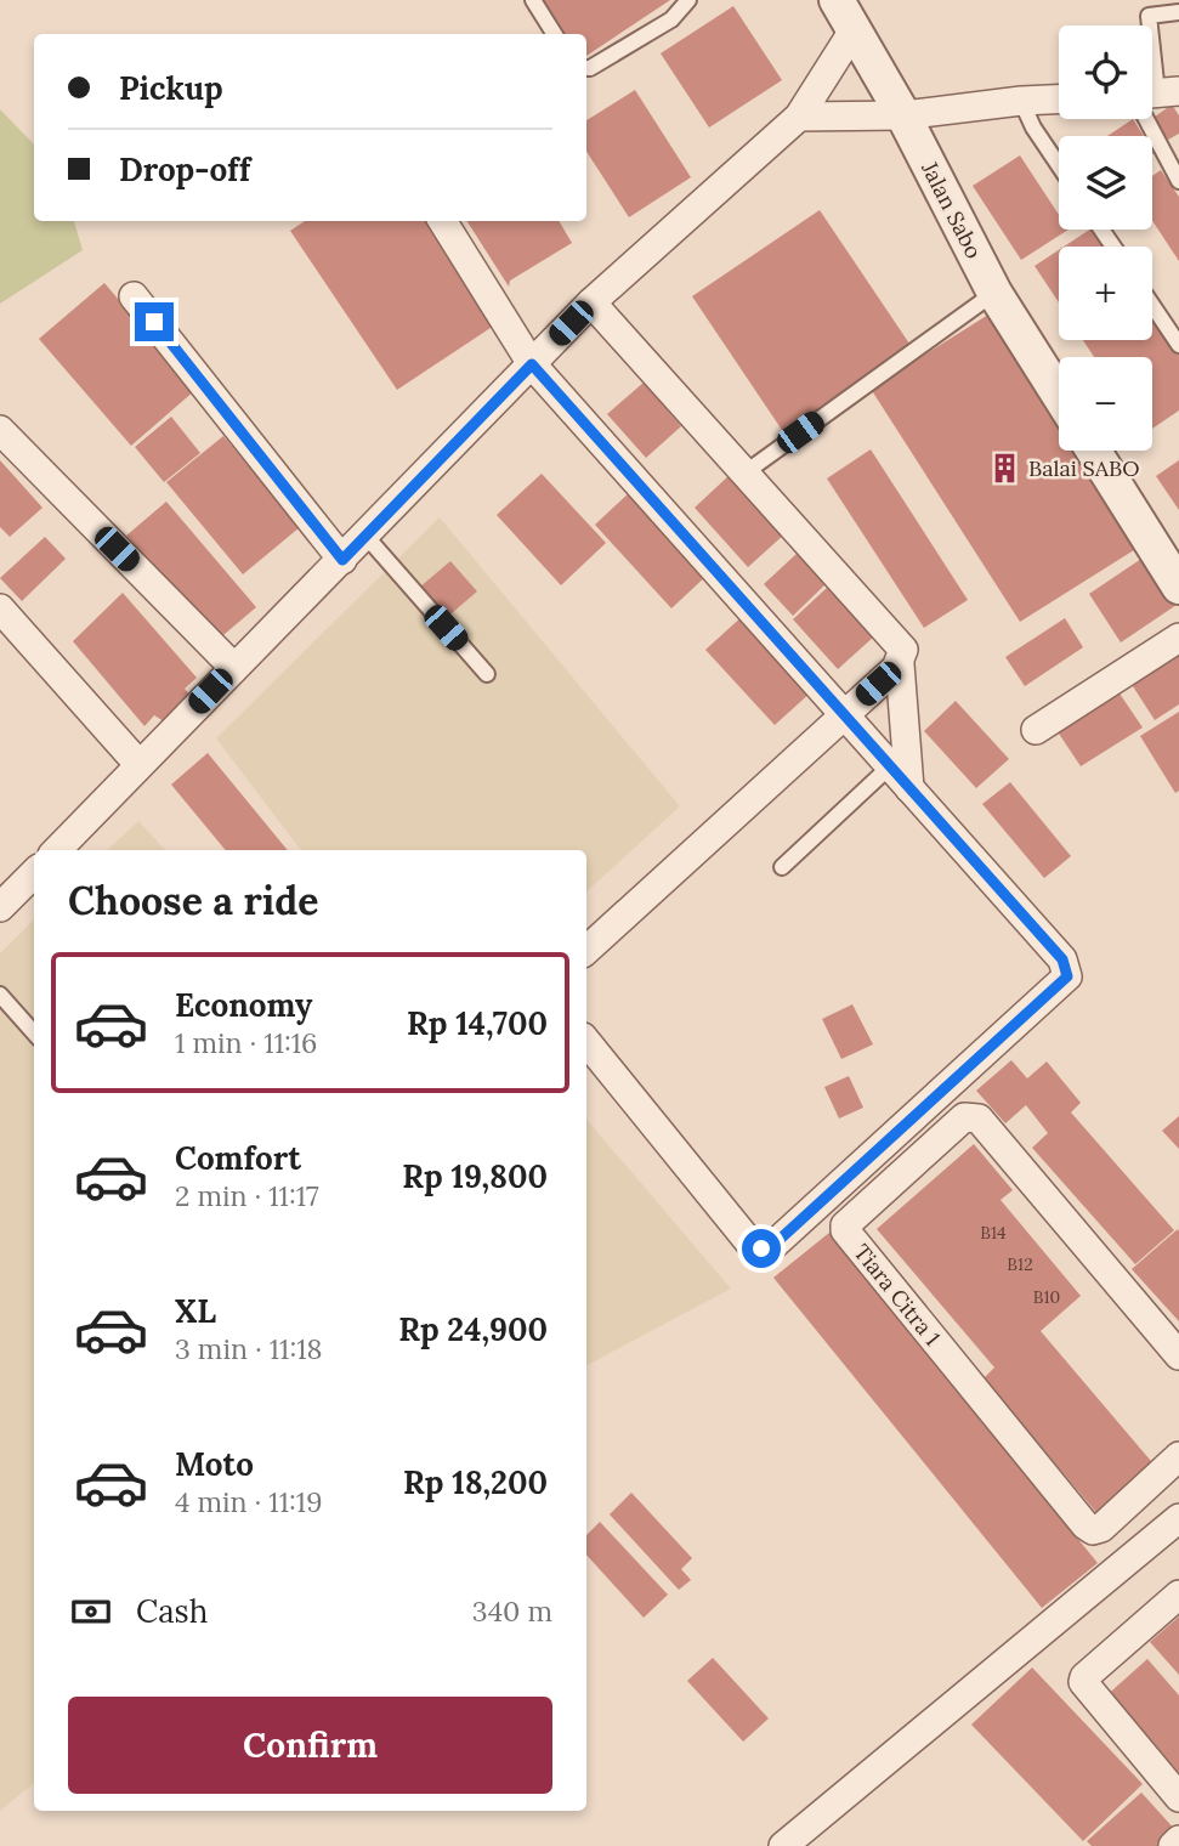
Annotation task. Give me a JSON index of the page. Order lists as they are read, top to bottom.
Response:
{
  "streets": {
    "street": ["Jalan Sabo", "Tiara Citra 1"]
  },
  "places": {
    "building": ["Balai SABO"]
  },
  "house_numbers": ["B14", "B12", "B10"],
  "page": {
    "map_buttons": ["+", "−"],
    "banner": ["Pickup", "Drop-off"],
    "heading": "Choose a ride",
    "list": [
      {
        "name": "Economy",
        "note": "1 min · 11:16",
        "value": "Rp 14,700"
      },
      {
        "name": "Comfort",
        "note": "2 min · 11:17",
        "value": "Rp 19,800"
      },
      {
        "name": "XL",
        "note": "3 min · 11:18",
        "value": "Rp 24,900"
      },
      {
        "name": "Moto",
        "note": "4 min · 11:19",
        "value": "Rp 18,200"
      }
    ],
    "pay": ["Cash", "340 m"],
    "buttons": "Confirm"
  }
}
